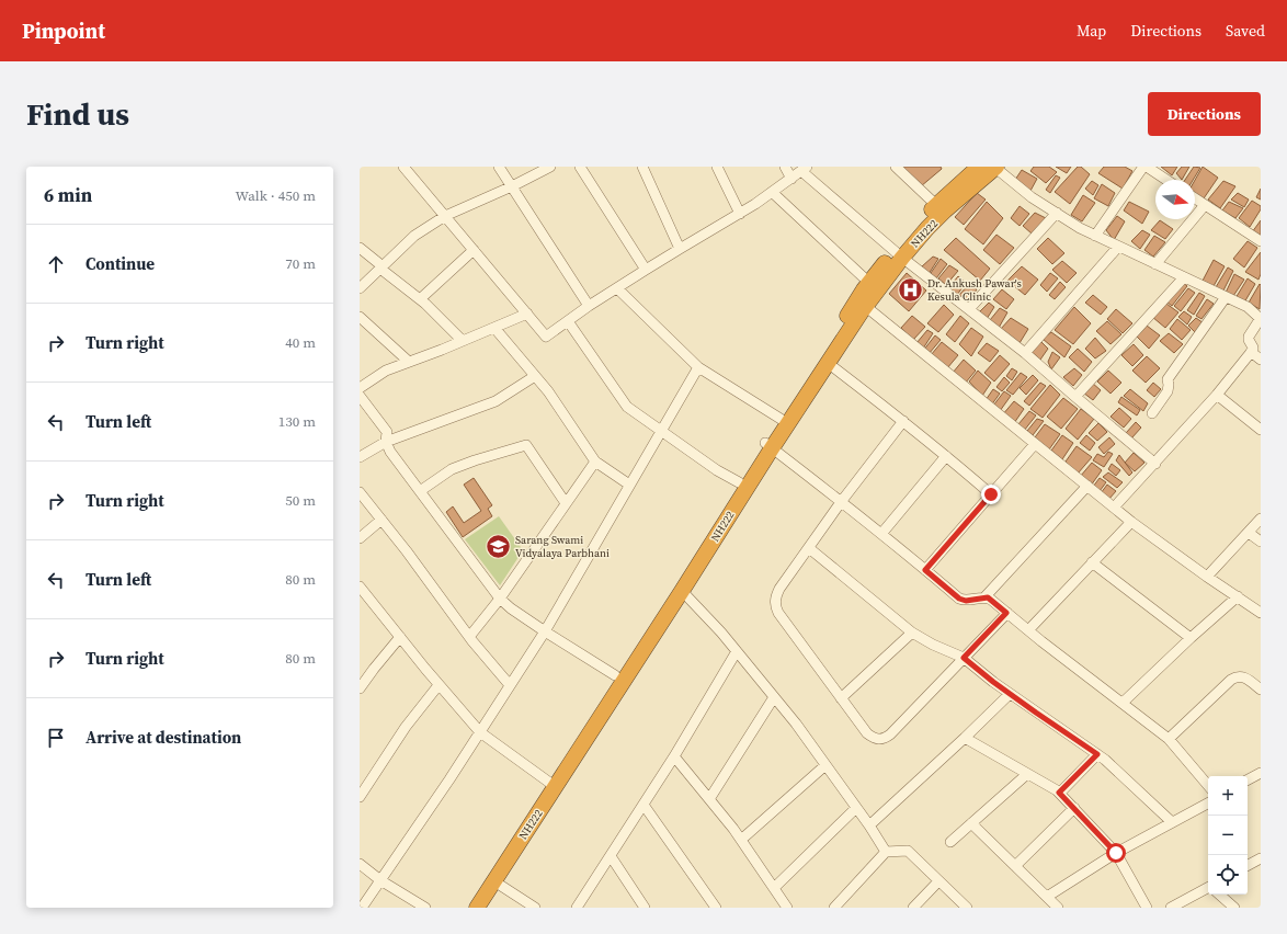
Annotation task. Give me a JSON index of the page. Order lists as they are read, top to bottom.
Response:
{
  "streets": {
    "highway": ["NH222"]
  },
  "places": {
    "hospital": ["Dr. Ankush Pawar's Kesula Clinic"],
    "school or university": ["Sarang Swami Vidyalaya Parbhani"]
  },
  "north": "right",
  "page": {
    "header": "Pinpoint",
    "nav": ["Map", "Directions", "Saved"],
    "buttons": "Directions",
    "title": "Find us",
    "heading": ["6 min", "Walk · 450 m"],
    "list": [
      ["Continue", "70 m"],
      ["Turn right", "40 m"],
      ["Turn left", "130 m"],
      ["Turn right", "50 m"],
      ["Turn left", "80 m"],
      ["Turn right", "80 m"],
      "Arrive at destination"
    ],
    "map_buttons": ["+", "−"]
  }
}
